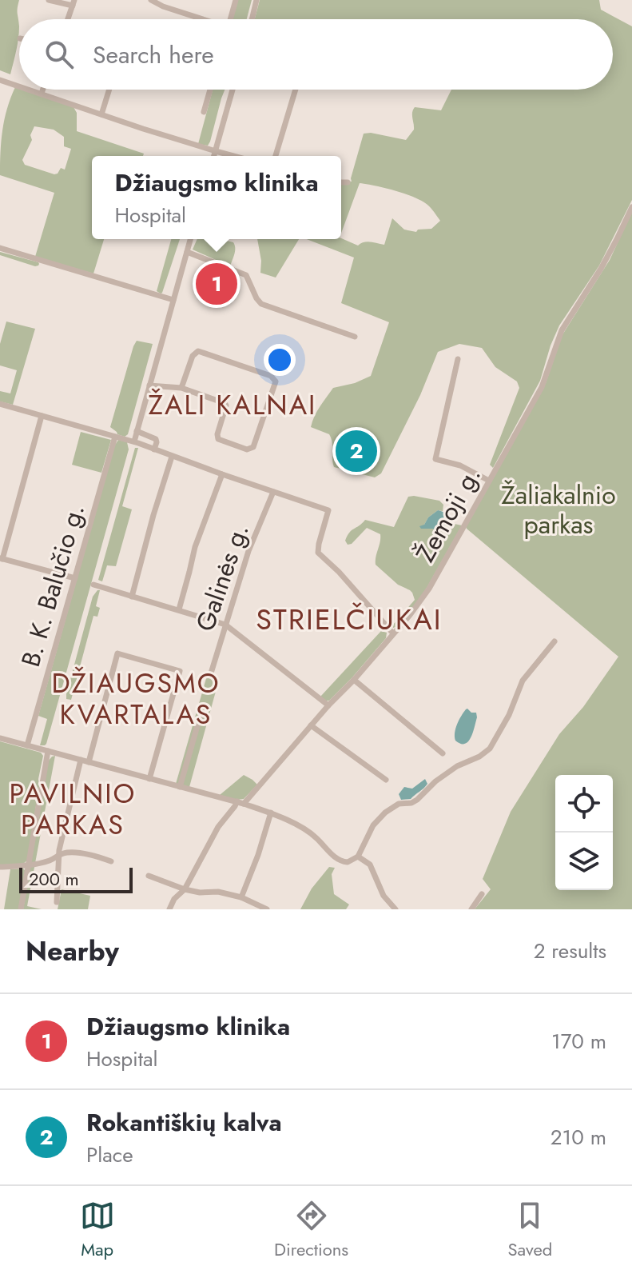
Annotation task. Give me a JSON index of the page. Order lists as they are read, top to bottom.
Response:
{
  "streets": {
    "street": ["Žemoji g.", "Galinės g.", "B. K. Balučio g."]
  },
  "districts": [
    "ŽALI KALNAI",
    "STRIELČIUKAI",
    "DŽIAUGSMO KVARTALAS",
    "PAVILNIO PARKAS"
  ],
  "parks": ["Žaliakalnio parkas"],
  "scale_bar": "200 m",
  "page": {
    "search": "Search here",
    "popup": ["Džiaugsmo klinika", "Hospital"],
    "pins": ["1", "2"],
    "scale": "200 m",
    "heading": ["Nearby", "2 results"],
    "list": [
      {
        "mark": "1",
        "name": "Džiaugsmo klinika",
        "note": "Hospital",
        "value": "170 m"
      },
      {
        "mark": "2",
        "name": "Rokantiškių kalva",
        "note": "Place",
        "value": "210 m"
      }
    ],
    "nav": ["Map", "Directions", "Saved"]
  }
}
